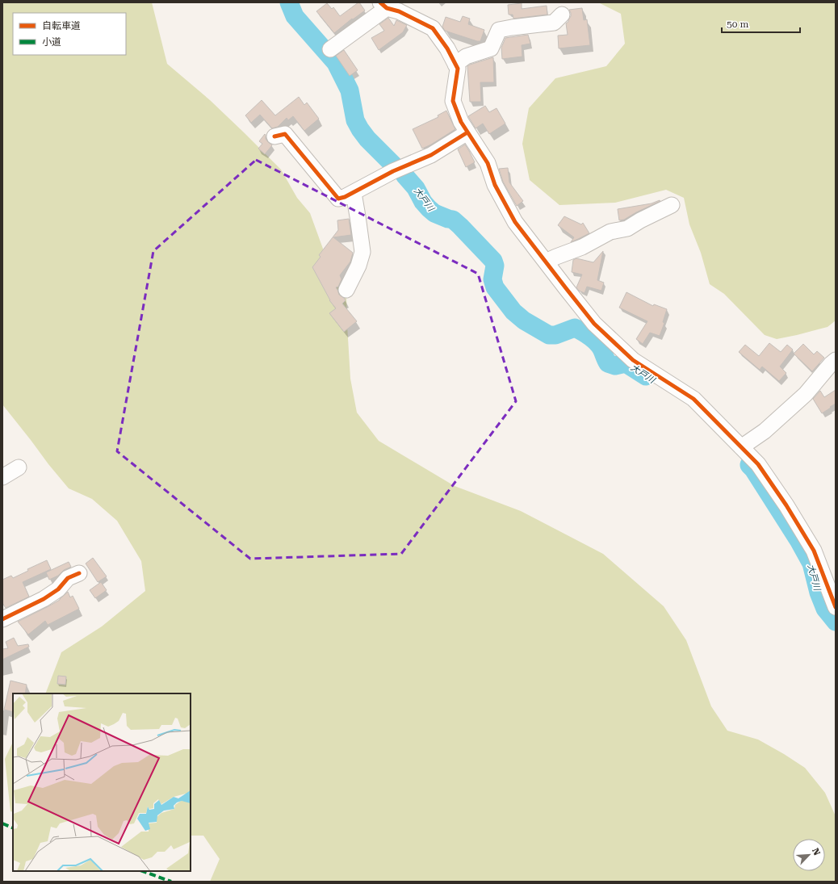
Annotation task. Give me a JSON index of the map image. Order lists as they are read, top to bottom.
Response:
{
  "water": ["大戸川"],
  "legend": ["自転車道", "小道"],
  "scale_bar": "50 m",
  "north": "top right"
}
